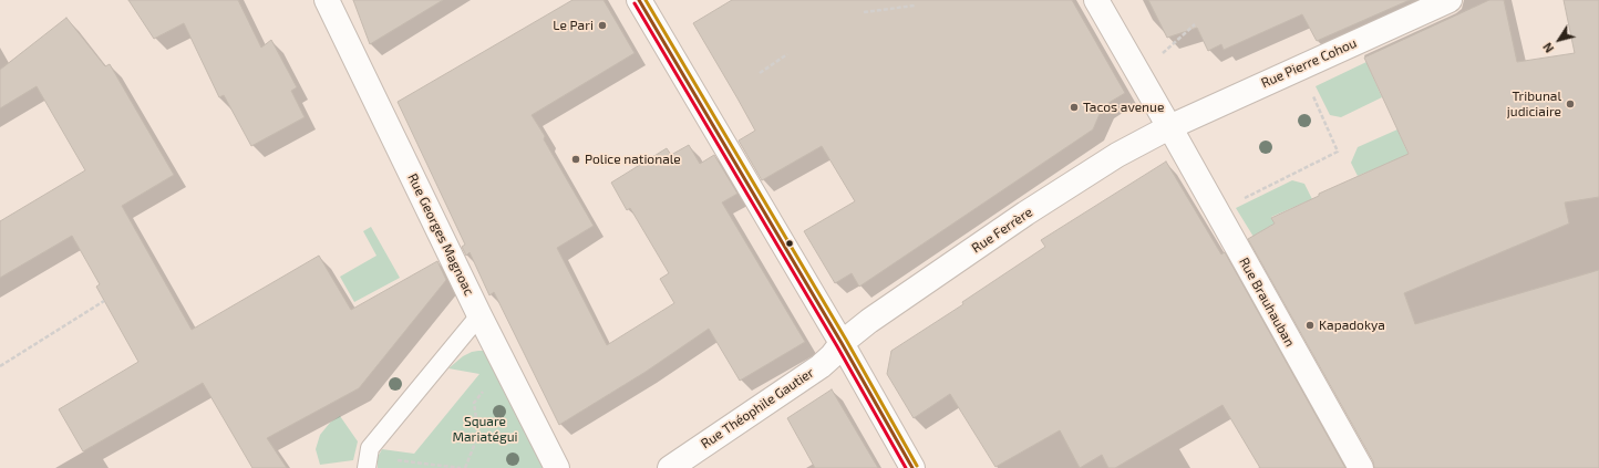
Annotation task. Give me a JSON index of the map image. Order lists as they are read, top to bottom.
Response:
{
  "streets": {
    "street": [
      "Rue Pierre Cohou",
      "Rue Ferrère",
      "Rue Georges Magnoac",
      "Rue Brauhauban",
      "Rue Théophile Gautier"
    ]
  },
  "crossings": [
    ["Rue Pierre Cohou", "Rue Ferrère"],
    ["Rue Pierre Cohou", "Rue Brauhauban"],
    ["Rue Ferrère", "Rue Brauhauban"],
    ["Rue Ferrère", "Rue Théophile Gautier"]
  ],
  "parks": ["Square Mariatégui"],
  "places": [
    "Le Pari",
    "Tribunal judiciaire",
    "Tacos avenue",
    "Police nationale",
    "Kapadokya"
  ],
  "north": "bottom left"
}
